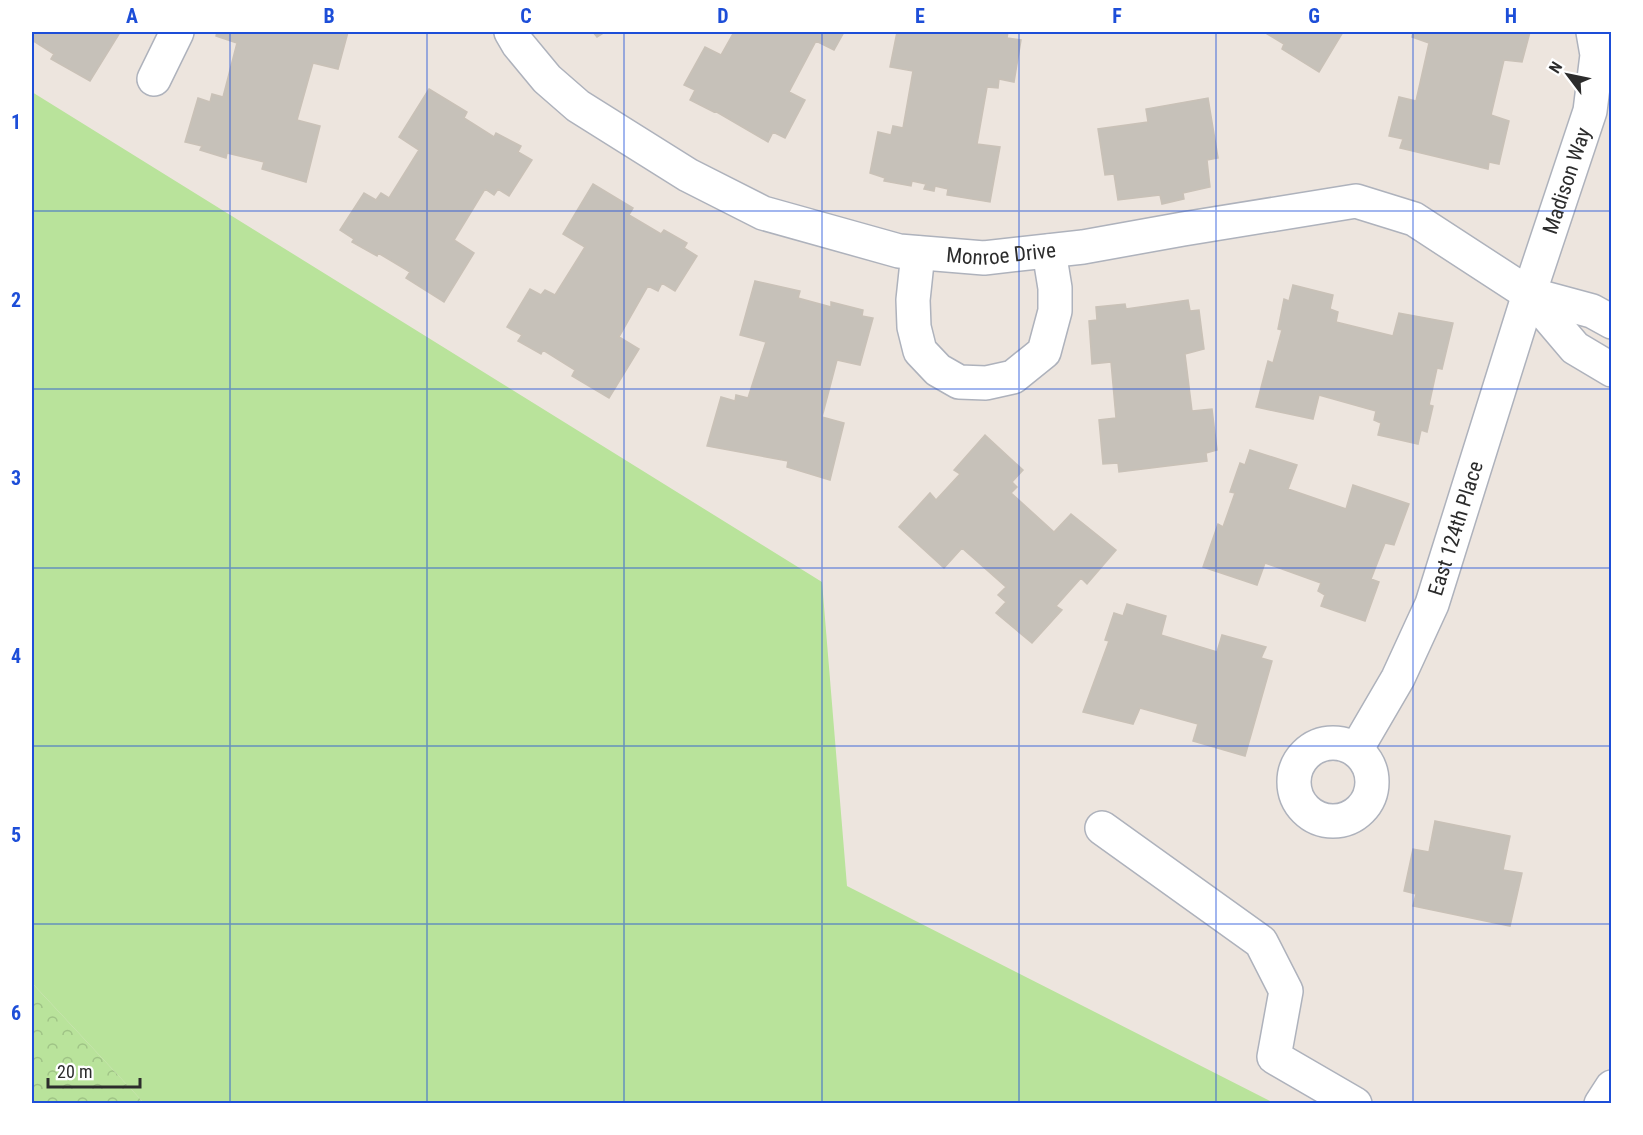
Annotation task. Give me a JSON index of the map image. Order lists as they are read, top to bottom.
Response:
{
  "streets": {
    "street": ["Madison Way", "Monroe Drive", "East 124th Place"]
  },
  "crossings": [
    ["Madison Way", "Monroe Drive"],
    ["Madison Way", "East 124th Place"],
    ["Monroe Drive", "East 124th Place"]
  ],
  "scale_bar": "20 m",
  "north": "top left",
  "grid": {
    "columns": [
      "A",
      "B",
      "C",
      "D",
      "E",
      "F",
      "G",
      "H"
    ],
    "rows": [
      "1",
      "2",
      "3",
      "4",
      "5",
      "6"
    ]
  }
}
